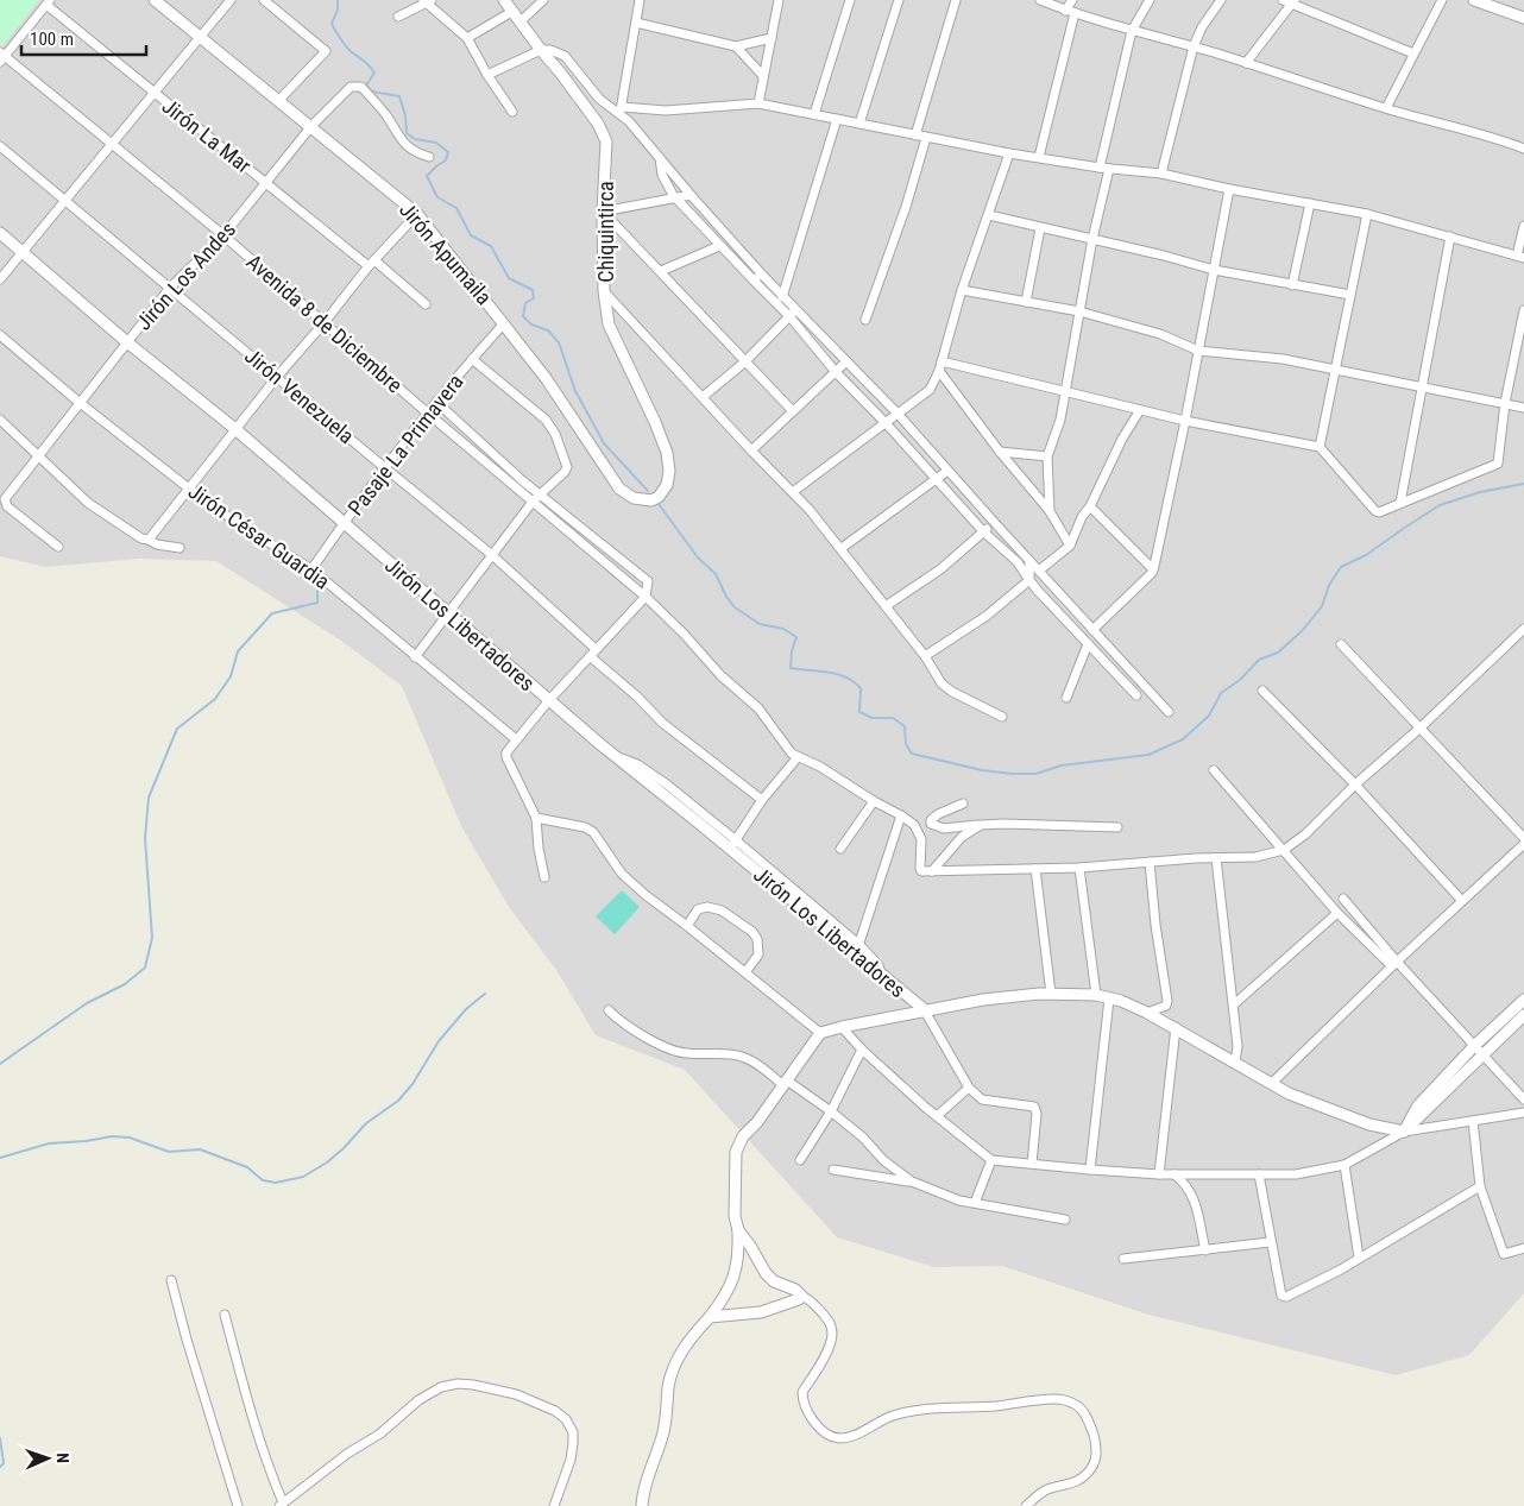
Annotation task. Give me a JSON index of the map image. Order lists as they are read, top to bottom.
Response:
{
  "streets": {
    "street": [
      "Jirón La Mar",
      "Chiquintirca",
      "Jirón Apumaila",
      "Jirón Los Andes",
      "Avenida 8 de Diciembre",
      "Jirón Venezuela",
      "Pasaje La Primavera",
      "Jirón César Guardia",
      "Jirón Los Libertadores"
    ]
  },
  "crossings": [
    ["Jirón La Mar", "Jirón Los Andes"],
    ["Chiquintirca", "Jirón Apumaila"],
    ["Jirón Apumaila", "Jirón Los Andes"],
    ["Jirón Apumaila", "Pasaje La Primavera"],
    ["Jirón Los Andes", "Avenida 8 de Diciembre"],
    ["Jirón Los Andes", "Jirón Venezuela"],
    ["Jirón Los Andes", "Jirón César Guardia"],
    ["Jirón Los Andes", "Jirón Los Libertadores"],
    ["Avenida 8 de Diciembre", "Pasaje La Primavera"],
    ["Jirón Venezuela", "Pasaje La Primavera"],
    ["Pasaje La Primavera", "Jirón César Guardia"],
    ["Pasaje La Primavera", "Jirón Los Libertadores"]
  ],
  "scale_bar": "100 m",
  "north": "right"
}
